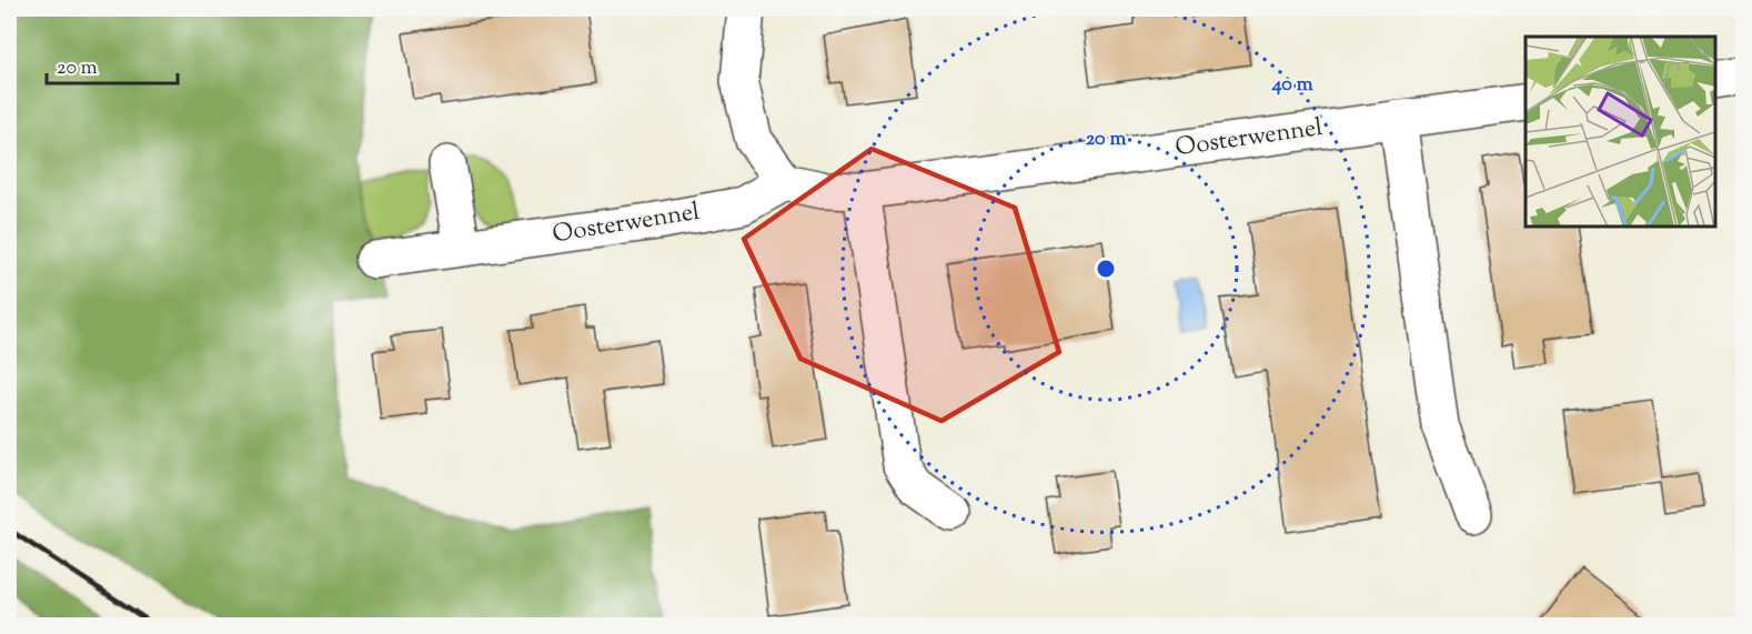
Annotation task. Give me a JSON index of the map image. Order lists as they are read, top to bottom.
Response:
{
  "streets": {
    "street": ["Oosterwennel"]
  },
  "scale_bar": "20 m",
  "rings": ["40 m", "20 m"]
}
